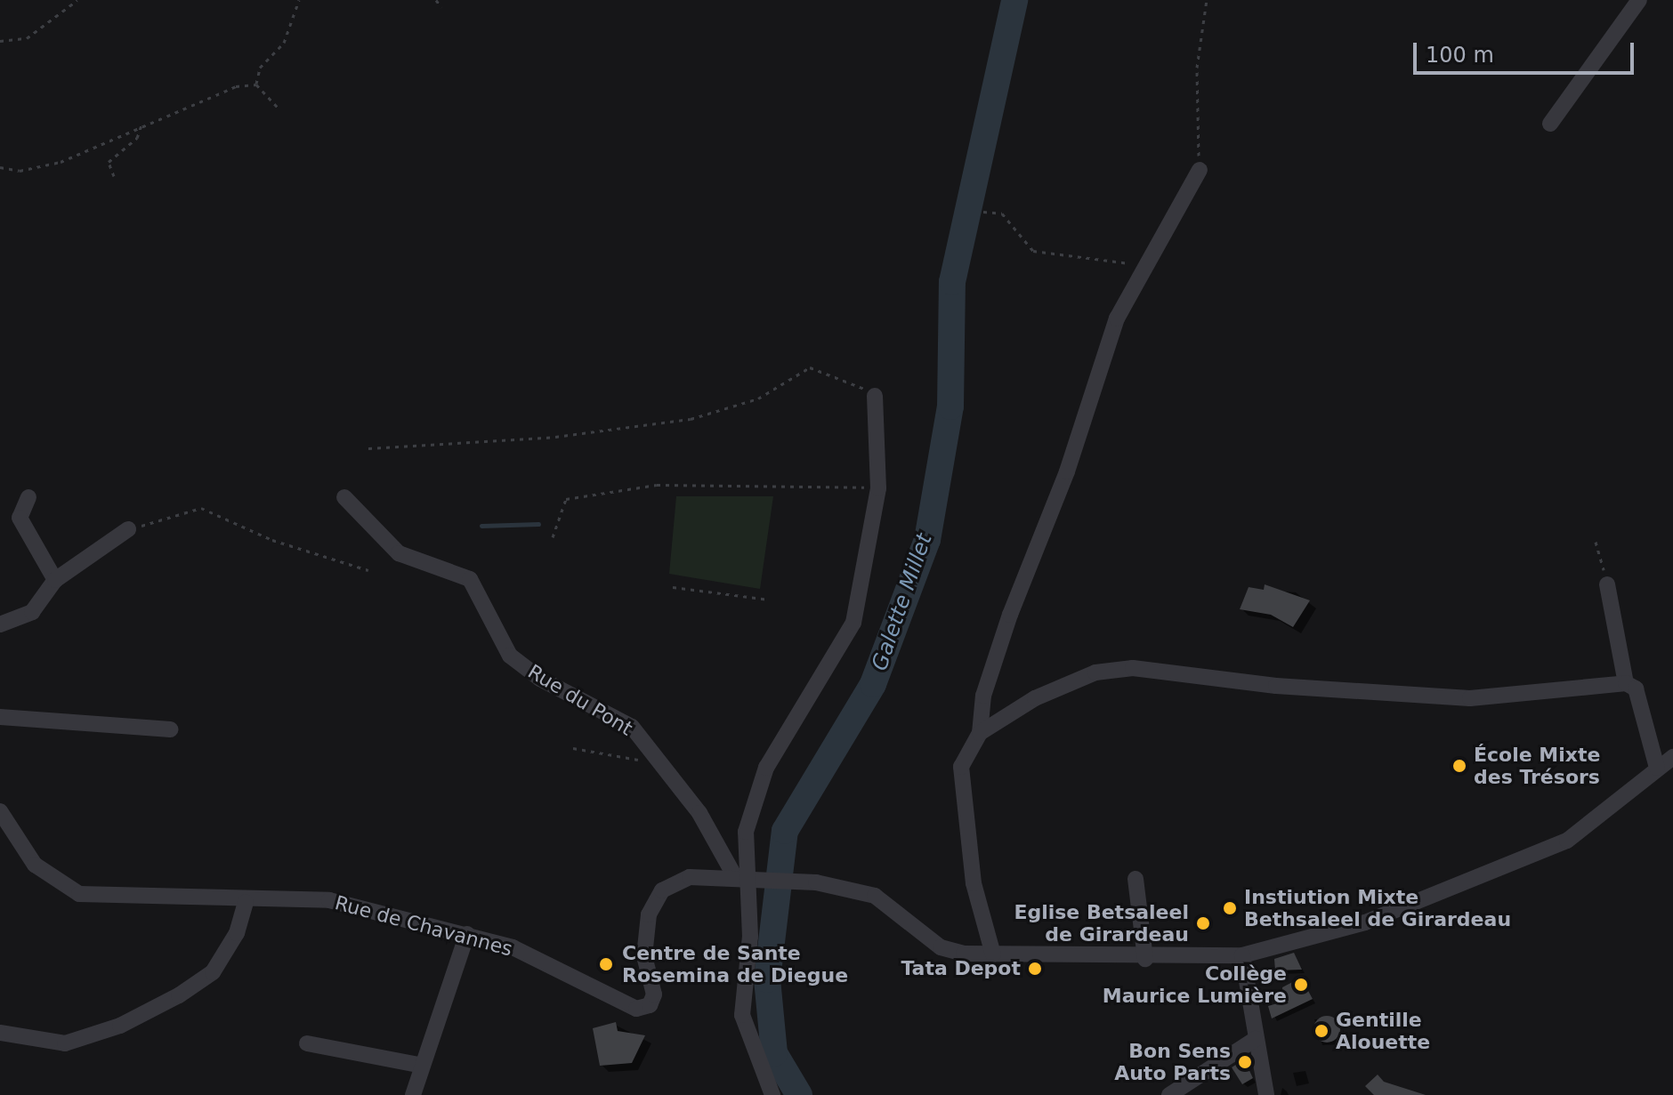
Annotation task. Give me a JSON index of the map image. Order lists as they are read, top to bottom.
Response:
{
  "streets": {
    "street": ["Rue du Pont", "Rue de Chavannes"]
  },
  "crossings": [
    ["Rue du Pont", "Rue de Chavannes"]
  ],
  "water": ["Galette Millet"],
  "places": [
    "École Mixte des Trésors",
    "Instiution Mixte Bethsaleel de Girardeau",
    "Eglise Betsaleel de Girardeau",
    "Centre de Sante Rosemina de Diegue",
    "Tata Depot",
    "Collège Maurice Lumière",
    "Gentille Alouette",
    "Bon Sens Auto Parts"
  ],
  "scale_bar": "100 m"
}
